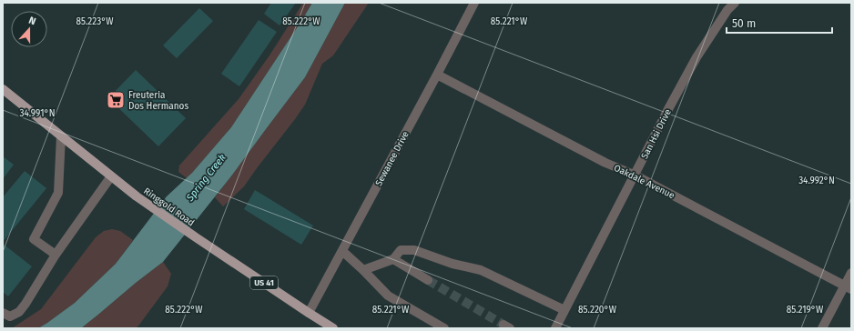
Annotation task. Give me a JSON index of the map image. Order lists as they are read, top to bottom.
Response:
{
  "streets": {
    "main road": ["Ringgold Road", "US 41"],
    "street": ["San Hsi Drive", "Sewanee Drive", "Oakdale Avenue"]
  },
  "crossings": [
    ["San Hsi Drive", "Oakdale Avenue"],
    ["Sewanee Drive", "Oakdale Avenue"],
    ["Sewanee Drive", "Ringgold Road"]
  ],
  "water": ["Spring Creek"],
  "places": {
    "supermarket": ["Freuteria Dos Hermanos"]
  },
  "scale_bar": "50 m",
  "north": "top",
  "coordinates": [
    "85.223°W",
    "85.222°W",
    "85.221°W",
    "34.991°N",
    "34.992°N",
    "85.220°W",
    "85.219°W"
  ]
}
